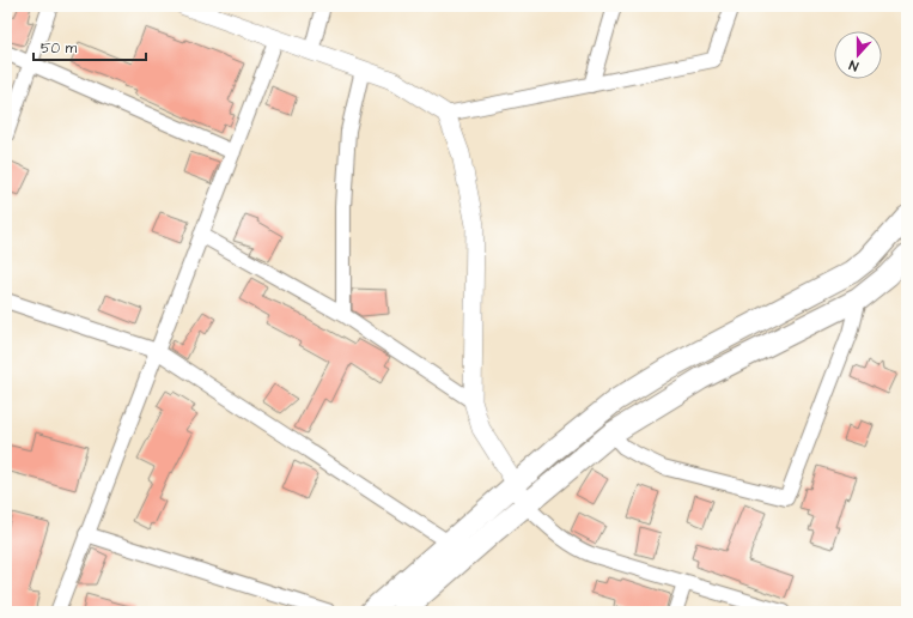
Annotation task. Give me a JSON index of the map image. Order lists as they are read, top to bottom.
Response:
{
  "scale_bar": "50 m",
  "north": "bottom"
}
